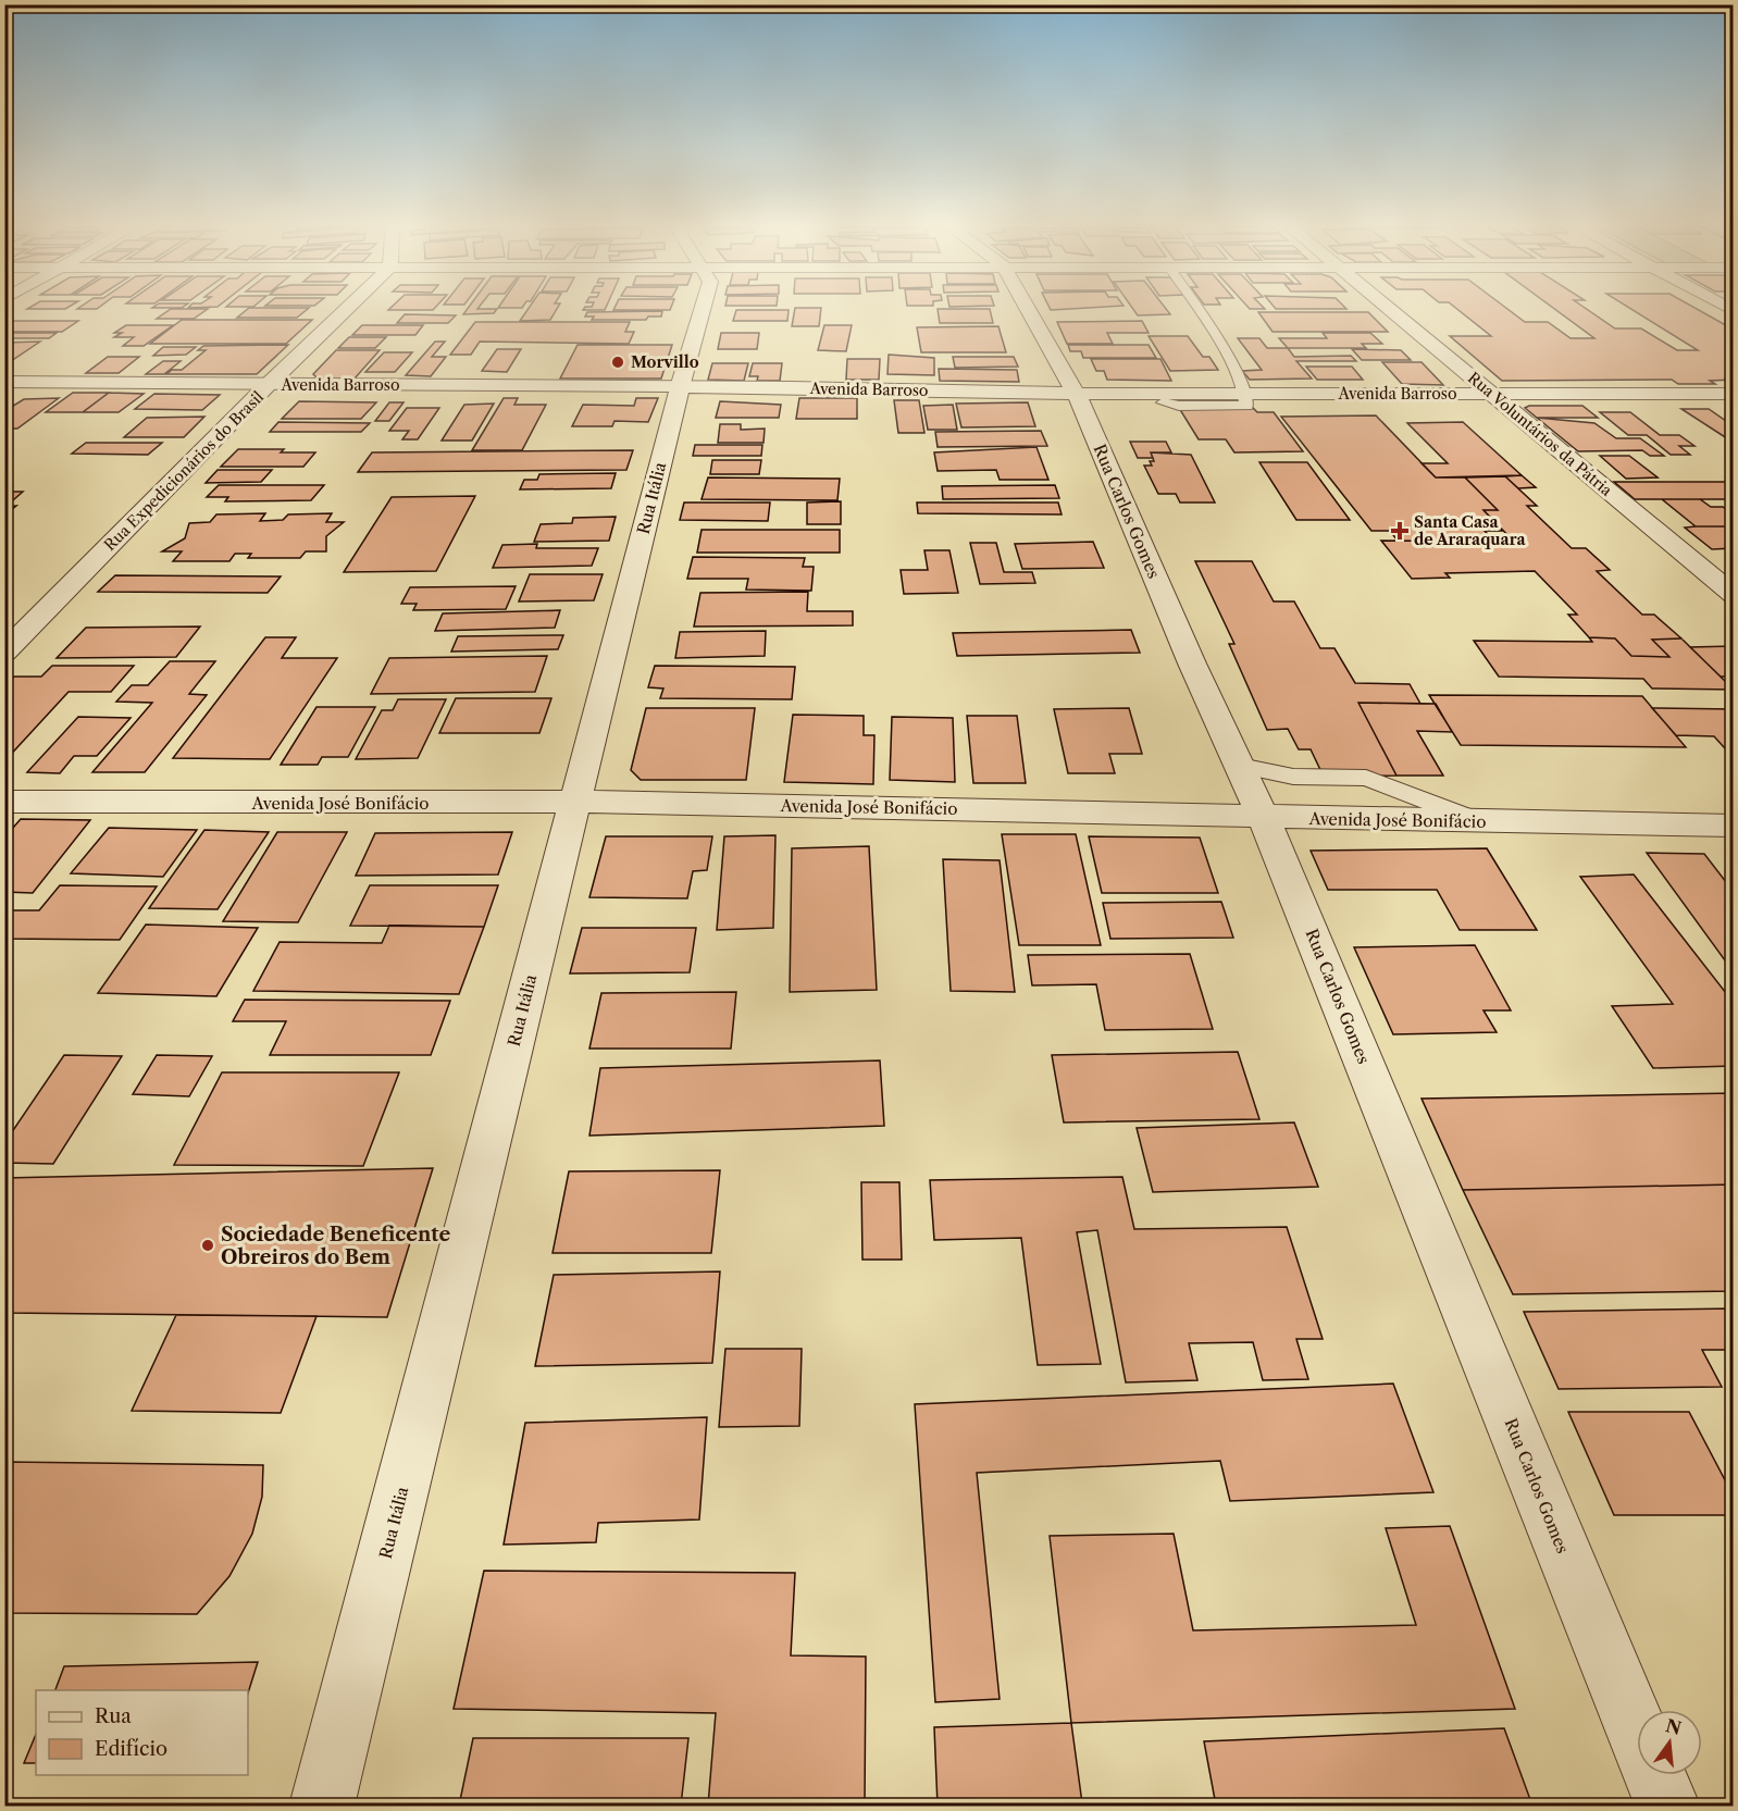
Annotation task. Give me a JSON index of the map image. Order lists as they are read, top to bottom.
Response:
{
  "streets": {
    "street": [
      "Avenida Barroso",
      "Rua Voluntários da Pátria",
      "Rua Expedicionários do Brasil",
      "Rua Itália",
      "Rua Carlos Gomes",
      "Avenida José Bonifácio"
    ]
  },
  "crossings": [
    ["Avenida Barroso", "Rua Voluntários da Pátria"],
    ["Avenida Barroso", "Rua Expedicionários do Brasil"],
    ["Avenida Barroso", "Rua Itália"],
    ["Avenida Barroso", "Rua Carlos Gomes"],
    ["Rua Itália", "Avenida José Bonifácio"],
    ["Rua Carlos Gomes", "Avenida José Bonifácio"]
  ],
  "places": {
    "other": ["Morvillo", "Sociedade Beneficente Obreiros do Bem"],
    "health": ["Santa Casa de Araraquara"]
  },
  "legend": ["Rua", "Edifício"],
  "north": "top"
}
